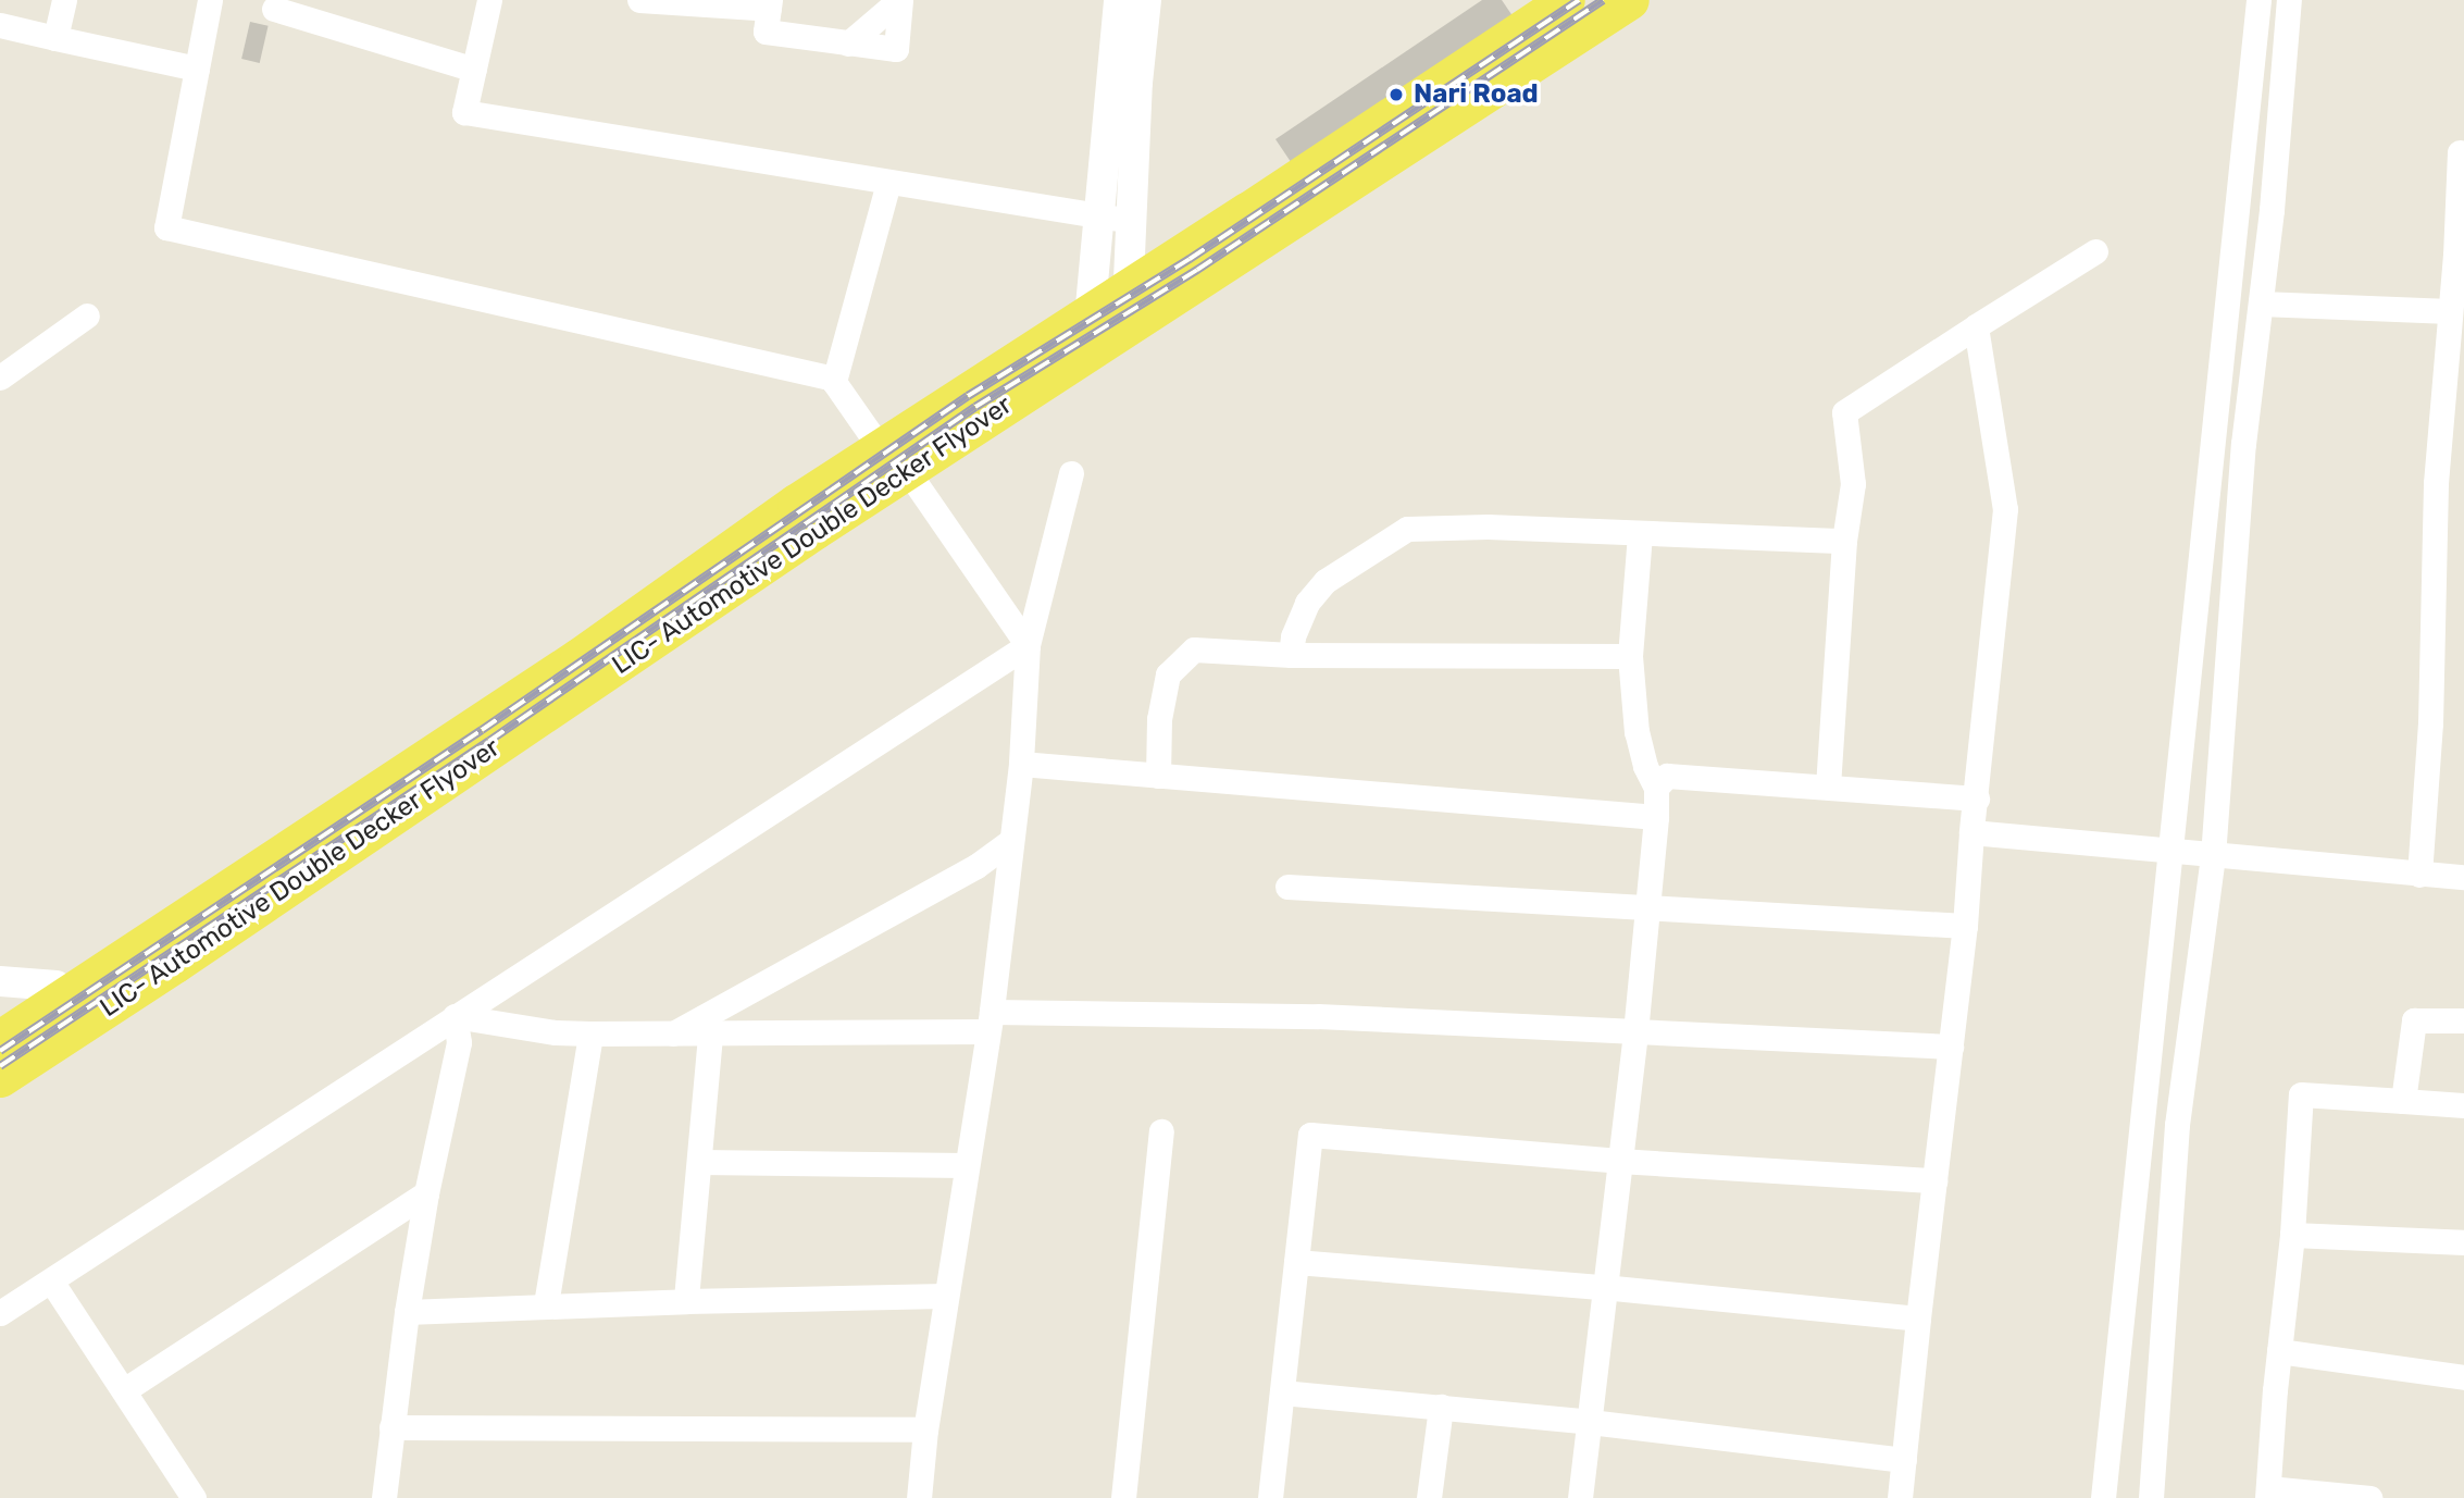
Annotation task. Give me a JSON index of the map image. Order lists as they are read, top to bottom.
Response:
{
  "streets": {
    "main road": ["LIC- Automotive Double Decker Flyover"]
  },
  "places": ["Nari Road"]
}
